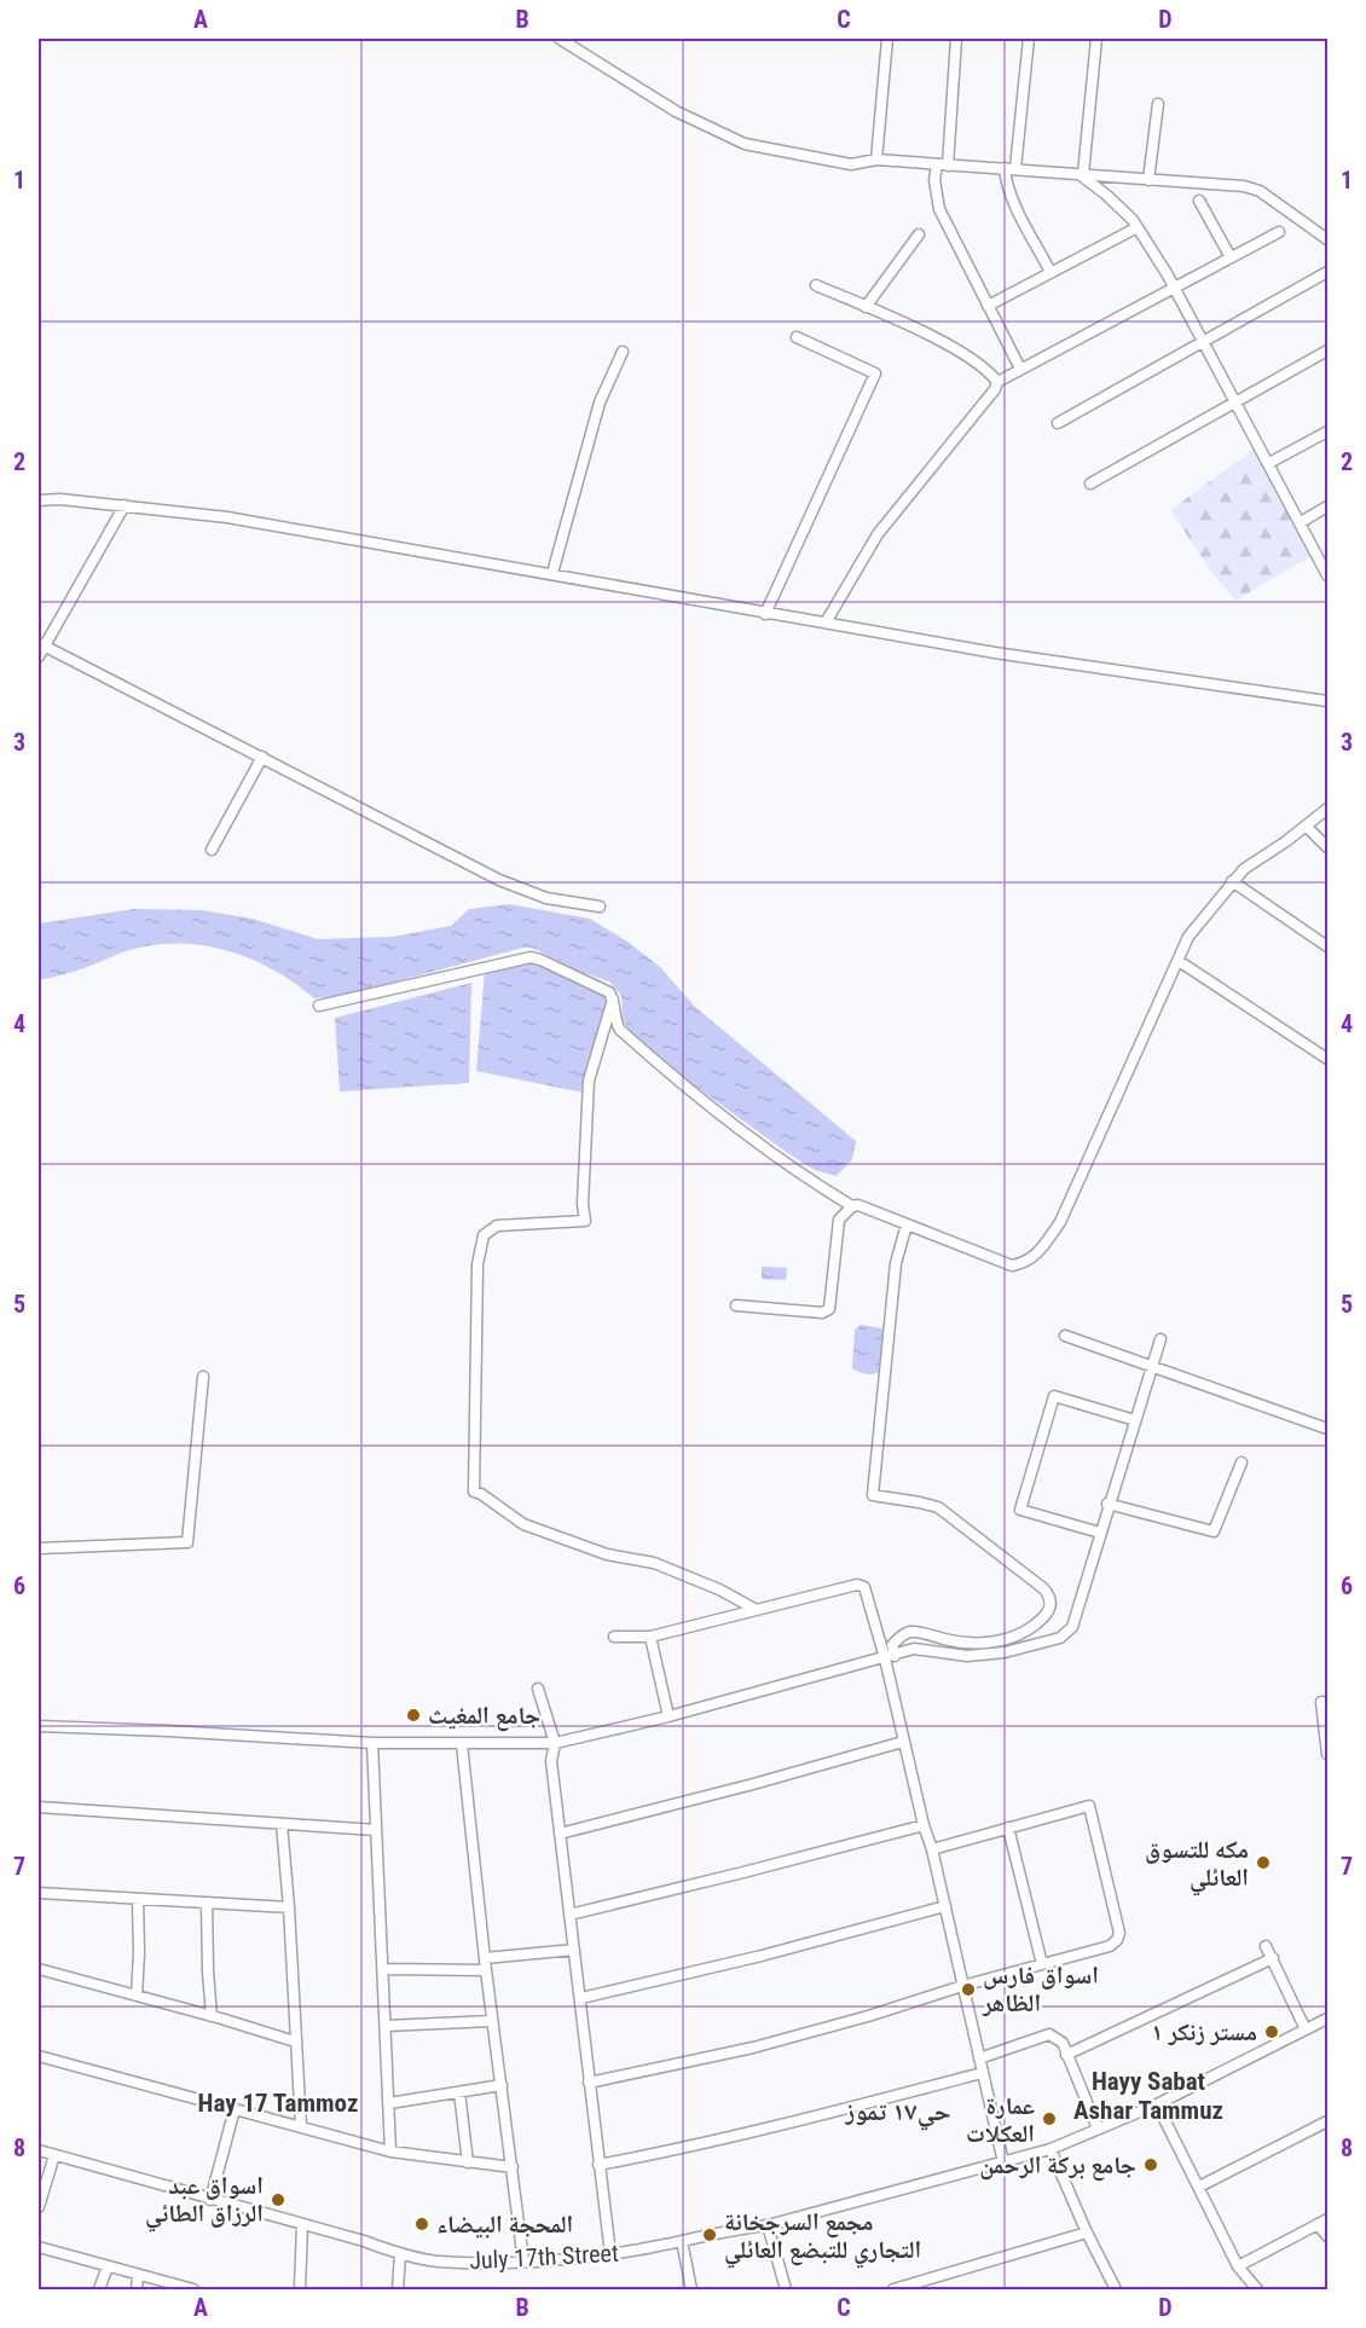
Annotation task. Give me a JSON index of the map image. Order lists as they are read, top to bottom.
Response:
{
  "streets": {
    "street": ["July 17th Street"]
  },
  "districts": ["Hayy Sabat Ashar Tammuz", "Hay 17 Tammoz", "حي۱۷ تموز"],
  "places": [
    "جامع المغيث",
    "مكه للتسوق العائلي",
    "اسواق فارس الظاهر",
    "مستر زنكر ١",
    "عمارة العكلات",
    "جامع بركة الرحمن",
    "اسواق عبد الرزاق الطائي",
    "المحجة البيضاء",
    "مجمع السرجخانة التجاري للتبضع العائلي"
  ],
  "grid": {
    "columns": [
      "A",
      "B",
      "C",
      "D"
    ],
    "rows": [
      "1",
      "2",
      "3",
      "4",
      "5",
      "6",
      "7",
      "8"
    ]
  }
}
